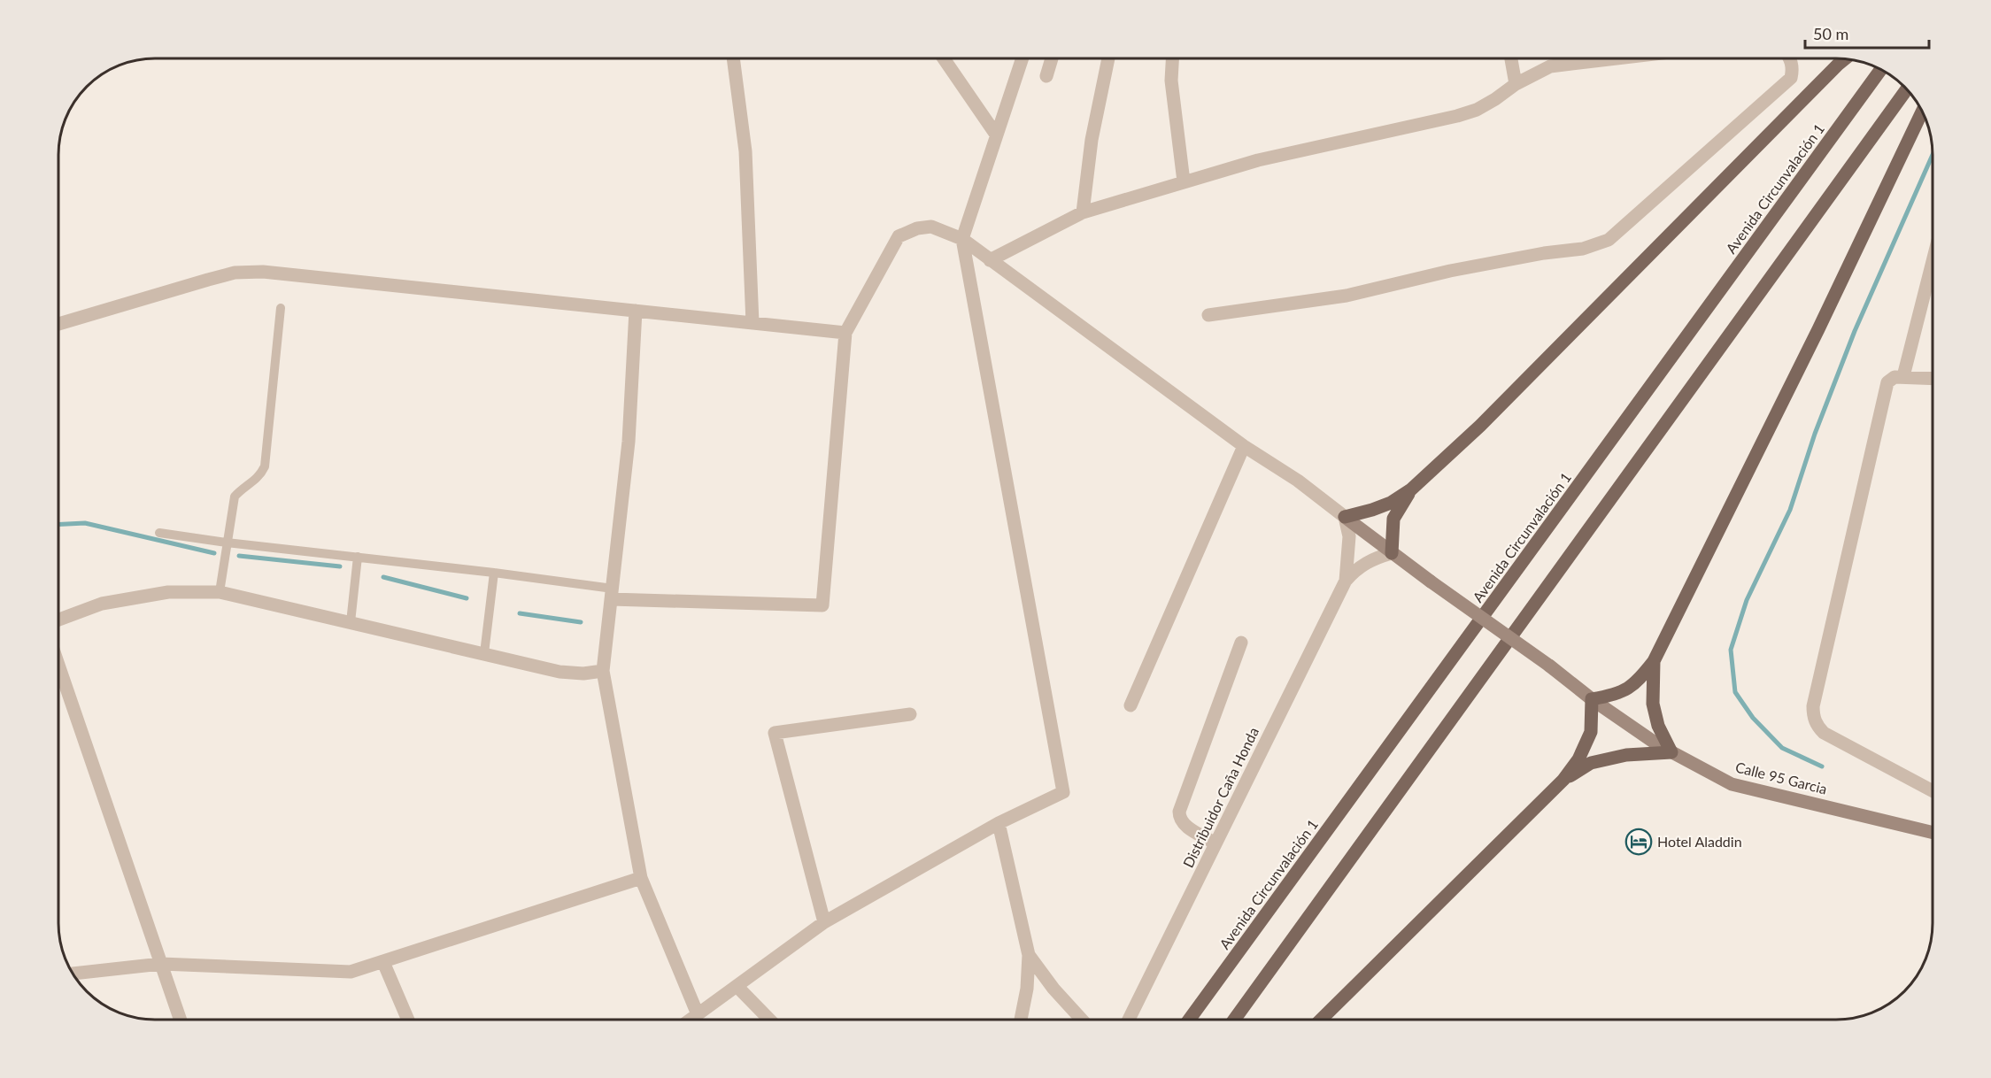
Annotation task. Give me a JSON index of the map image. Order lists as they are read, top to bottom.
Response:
{
  "streets": {
    "main road": ["Avenida Circunvalación 1"],
    "street": ["Calle 95 Garcia", "Distribuidor Caña Honda"]
  },
  "crossings": [
    ["Calle 95 Garcia", "Distribuidor Caña Honda"]
  ],
  "places": {
    "hotel": ["Hotel Aladdin"]
  },
  "scale_bar": "50 m"
}
